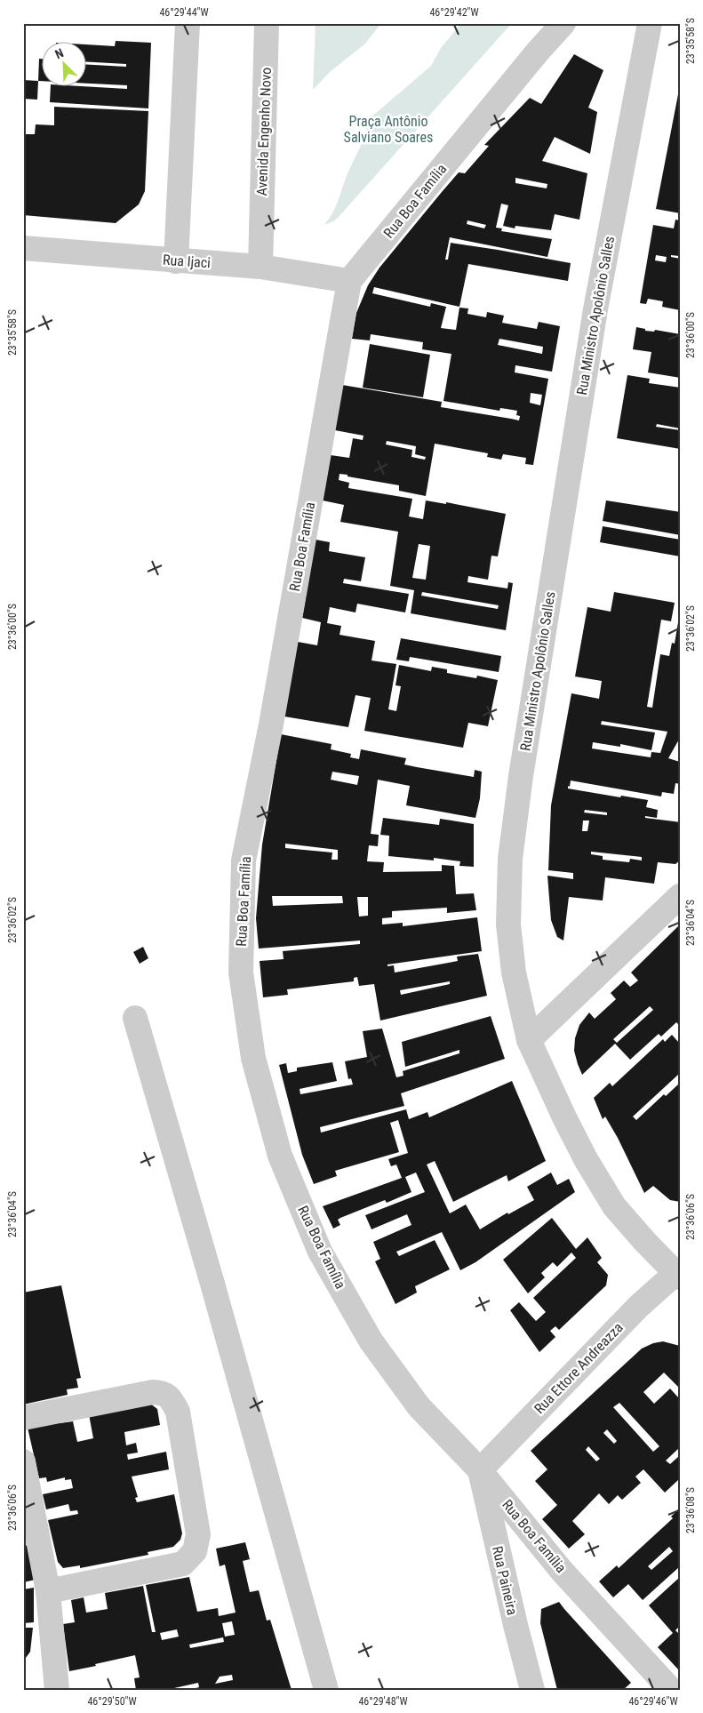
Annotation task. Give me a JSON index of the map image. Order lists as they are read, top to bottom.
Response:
{
  "streets": {
    "street": [
      "Avenida Engenho Novo",
      "Rua Boa Família",
      "Rua Ijaci",
      "Rua Ministro Apolônio Salles",
      "Rua Ettore Andreazza",
      "Rua Paineira"
    ]
  },
  "crossings": [
    ["Avenida Engenho Novo", "Rua Ijaci"],
    ["Rua Boa Família", "Rua Ijaci"],
    ["Rua Boa Família", "Rua Ettore Andreazza"],
    ["Rua Boa Família", "Rua Paineira"],
    ["Rua Ministro Apolônio Salles", "Rua Ettore Andreazza"],
    ["Rua Ettore Andreazza", "Rua Paineira"]
  ],
  "parks": ["Praça Antônio Salviano Soares"],
  "north": "top left",
  "coordinates": [
    "46°29'44\"W",
    "46°29'42\"W",
    "23°35'58\"S",
    "23°36'00\"S",
    "23°36'02\"S",
    "23°36'04\"S",
    "23°36'06\"S",
    "23°36'08\"S",
    "46°29'50\"W",
    "46°29'48\"W",
    "46°29'46\"W"
  ]
}
